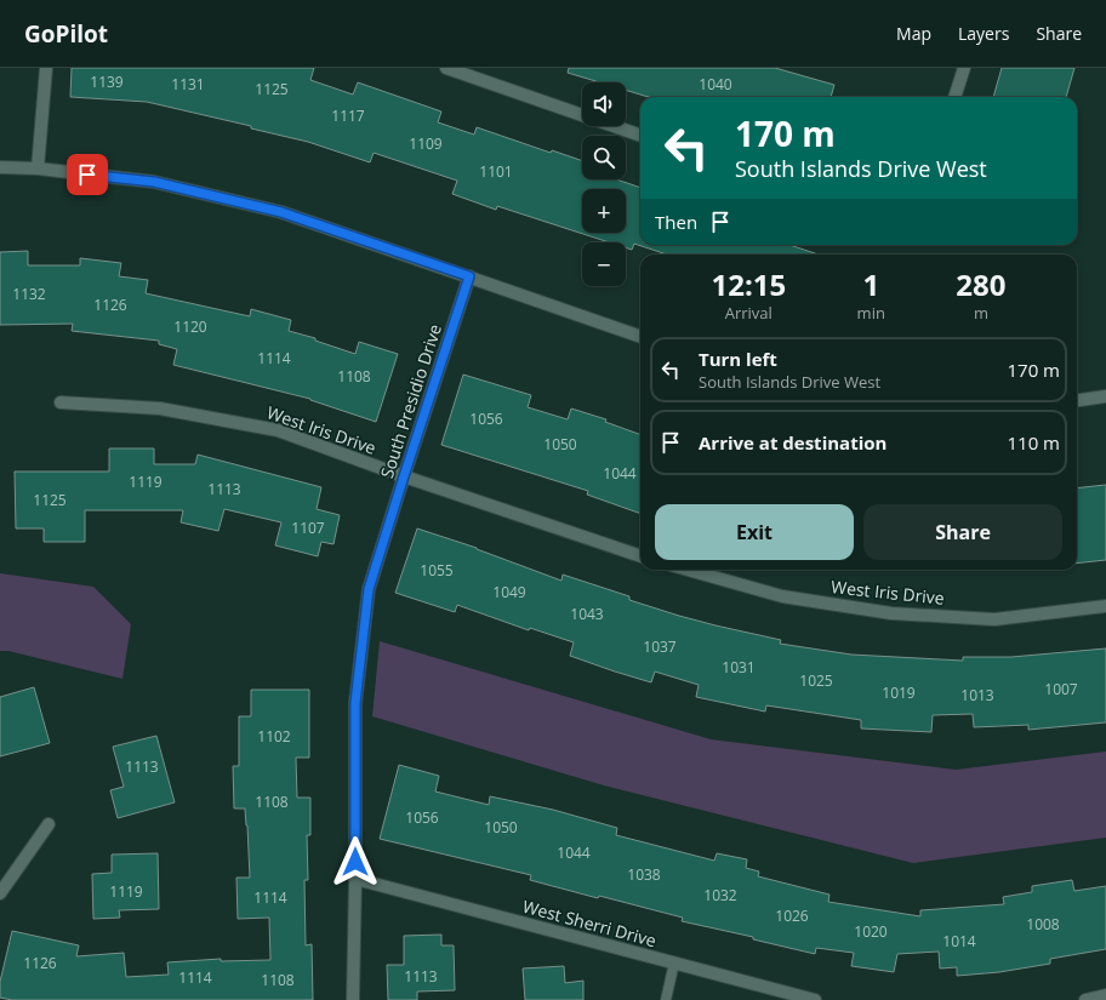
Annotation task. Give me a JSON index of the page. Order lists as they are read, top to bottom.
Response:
{
  "streets": {
    "street": ["South Presidio Drive", "West Iris Drive", "West Sherri Drive"]
  },
  "crossings": [
    ["South Presidio Drive", "West Iris Drive"],
    ["South Presidio Drive", "West Sherri Drive"]
  ],
  "house_numbers": [
    "1139",
    "1131",
    "1040",
    "1125",
    "1117",
    "1109",
    "1101",
    "1132",
    "1126",
    "1120",
    "1114",
    "1108",
    "1056",
    "1050",
    "1044",
    "1119",
    "1113",
    "1125",
    "1107",
    "1055",
    "1049",
    "1043",
    "1037",
    "1031",
    "1025",
    "1007",
    "1019",
    "1013",
    "1102",
    "1113",
    "1108",
    "1056",
    "1050",
    "1044",
    "1038",
    "1119",
    "1032",
    "1114",
    "1026",
    "1008",
    "1020",
    "1014",
    "1126",
    "1113",
    "1114",
    "1108"
  ],
  "page": {
    "header": "GoPilot",
    "nav": ["Map", "Layers", "Share"],
    "map_buttons": ["+", "−"],
    "turn": ["170 m", "South Islands Drive West"],
    "then": "Then",
    "eta": [
      "12:15",
      "Arrival",
      "1",
      "min",
      "280",
      "m"
    ],
    "list": [
      {
        "name": "Turn left",
        "note": "South Islands Drive West",
        "value": "170 m"
      },
      {
        "name": "Arrive at destination",
        "value": "110 m"
      }
    ],
    "buttons": ["Exit", "Share"]
  }
}
